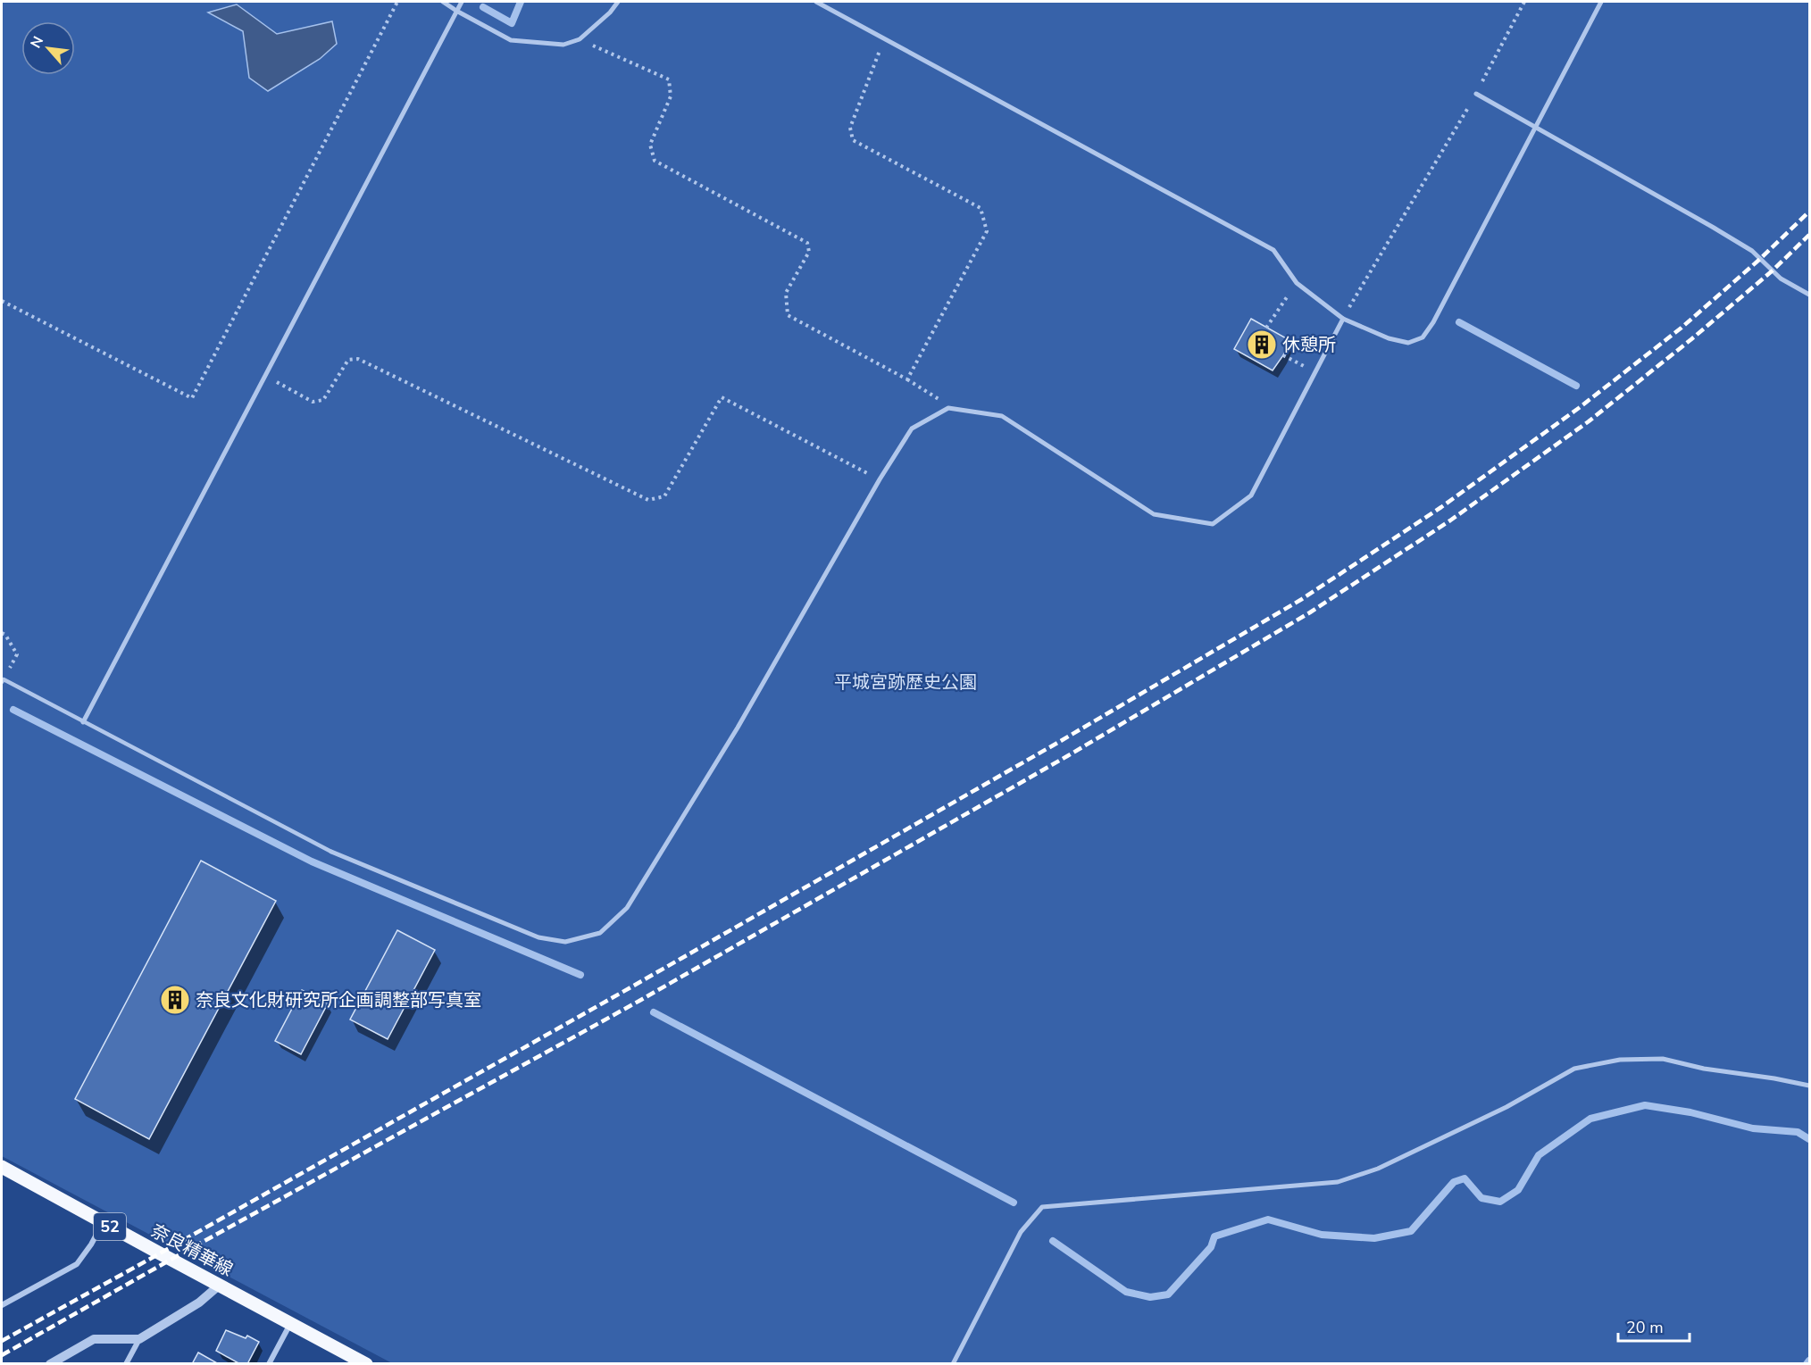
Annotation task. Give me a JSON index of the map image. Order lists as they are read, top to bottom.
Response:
{
  "streets": {
    "main road": ["52", "奈良精華線"]
  },
  "parks": ["平城宮跡歴史公園"],
  "places": {
    "building": ["休憩所", "奈良文化財研究所企画調整部写真室"]
  },
  "scale_bar": "20 m",
  "north": "top left"
}
